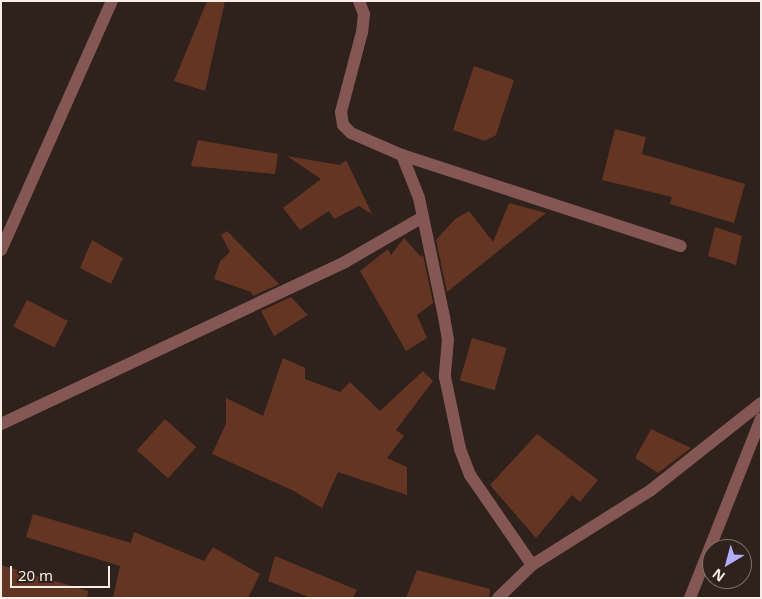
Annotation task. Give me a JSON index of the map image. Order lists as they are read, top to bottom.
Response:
{
  "scale_bar": "20 m",
  "north": "bottom left"
}
